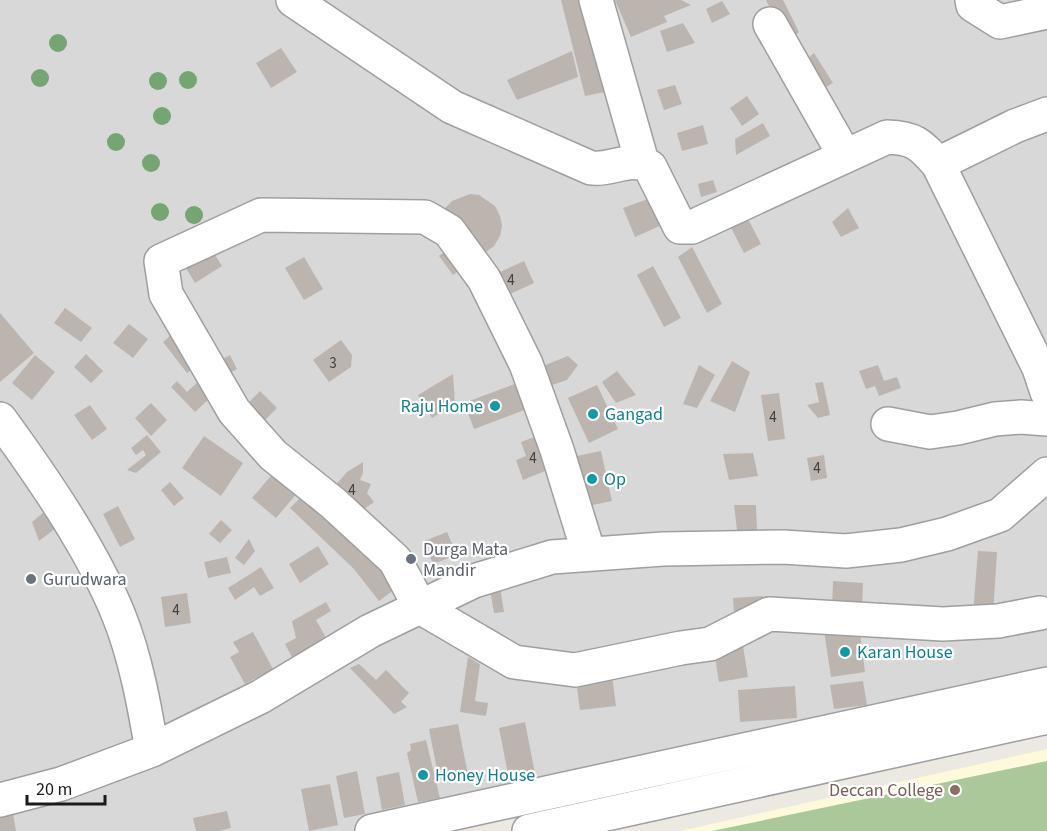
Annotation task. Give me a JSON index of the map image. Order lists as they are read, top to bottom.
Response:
{
  "places": [
    "Raju Home",
    "Gangad",
    "Op",
    "Durga Mata Mandir",
    "Gurudwara",
    "Karan House",
    "Honey House",
    "Deccan College"
  ],
  "house_numbers": [
    "4",
    "3",
    "4",
    "4",
    "4",
    "4",
    "4"
  ],
  "scale_bar": "20 m"
}
